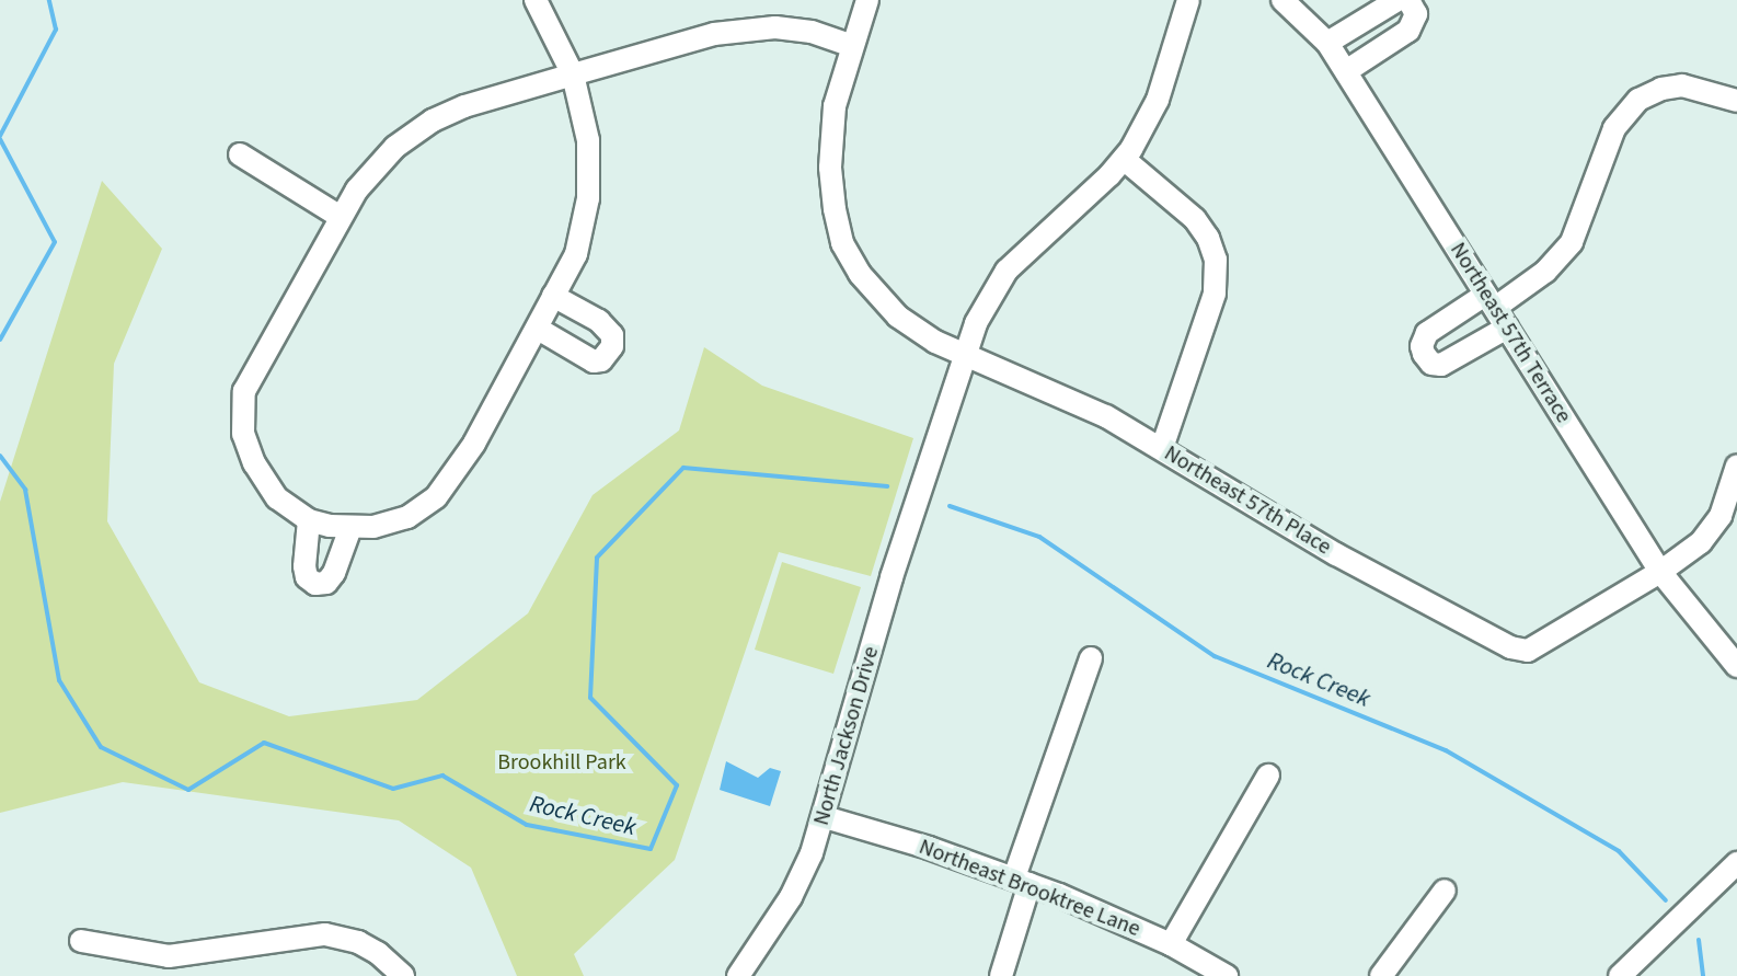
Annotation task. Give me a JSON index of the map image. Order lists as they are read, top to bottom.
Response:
{
  "streets": {
    "street": [
      "Northeast 57th Terrace",
      "Northeast 57th Place",
      "North Jackson Drive",
      "Northeast Brooktree Lane"
    ]
  },
  "crossings": [
    ["Northeast 57th Terrace", "Northeast 57th Place"],
    ["Northeast 57th Place", "North Jackson Drive"],
    ["North Jackson Drive", "Northeast Brooktree Lane"]
  ],
  "water": ["Rock Creek"],
  "parks": ["Brookhill Park"]
}
